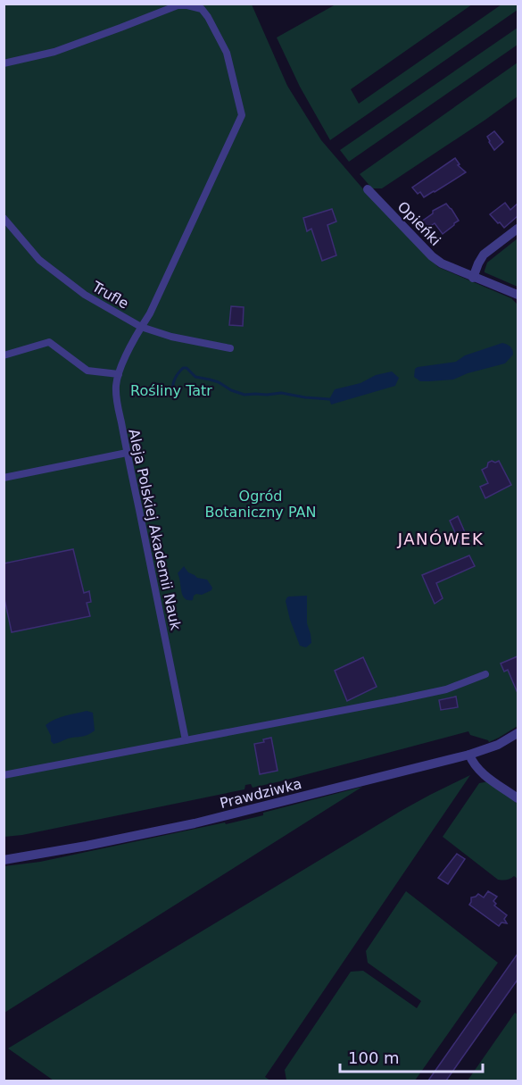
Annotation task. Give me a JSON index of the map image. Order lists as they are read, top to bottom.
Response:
{
  "streets": {
    "street": [
      "Opieńki",
      "Trufle",
      "Aleja Polskiej Akademii Nauk",
      "Prawdziwka"
    ]
  },
  "crossings": [
    ["Trufle", "Aleja Polskiej Akademii Nauk"]
  ],
  "districts": ["JANÓWEK"],
  "parks": ["Rośliny Tatr", "Ogród Botaniczny PAN"],
  "scale_bar": "100 m"
}
